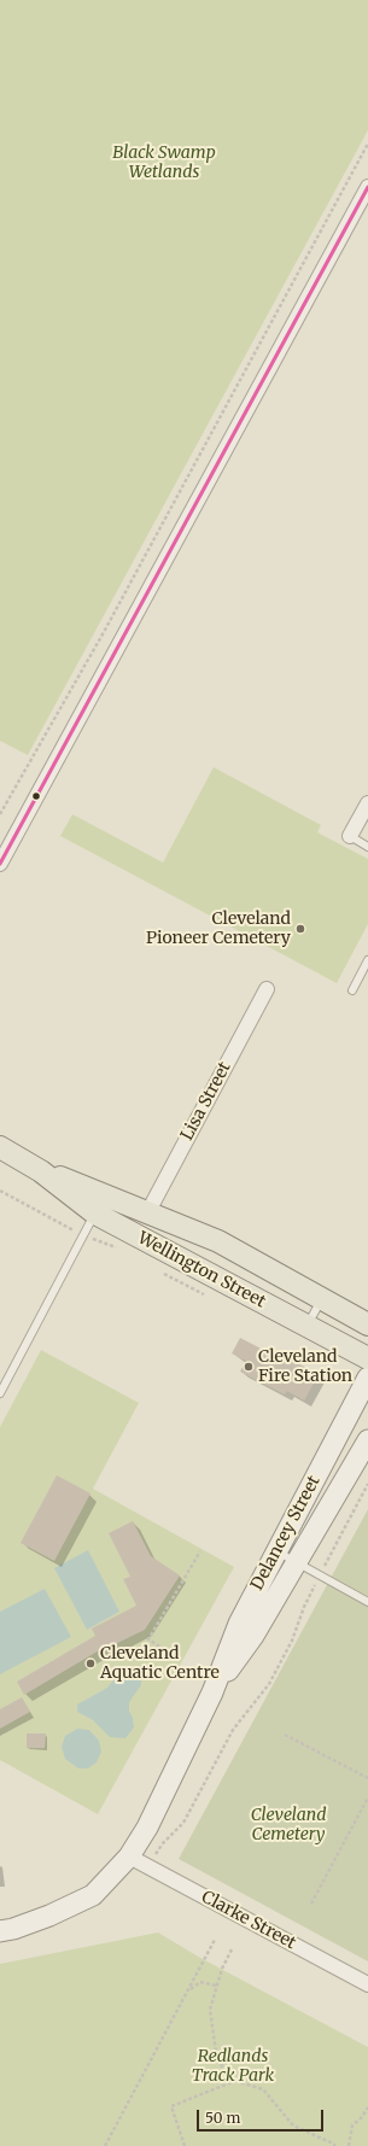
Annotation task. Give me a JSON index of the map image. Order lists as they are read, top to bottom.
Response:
{
  "streets": {
    "main road": ["Wellington Street", "Delancey Street"],
    "street": ["Lisa Street", "Clarke Street"]
  },
  "crossings": [
    ["Lisa Street", "Wellington Street"],
    ["Delancey Street", "Clarke Street"]
  ],
  "parks": ["Black Swamp Wetlands", "Cleveland Cemetery", "Redlands Track Park"],
  "places": ["Cleveland Pioneer Cemetery", "Cleveland Fire Station", "Cleveland Aquatic Centre"],
  "scale_bar": "50 m"
}
